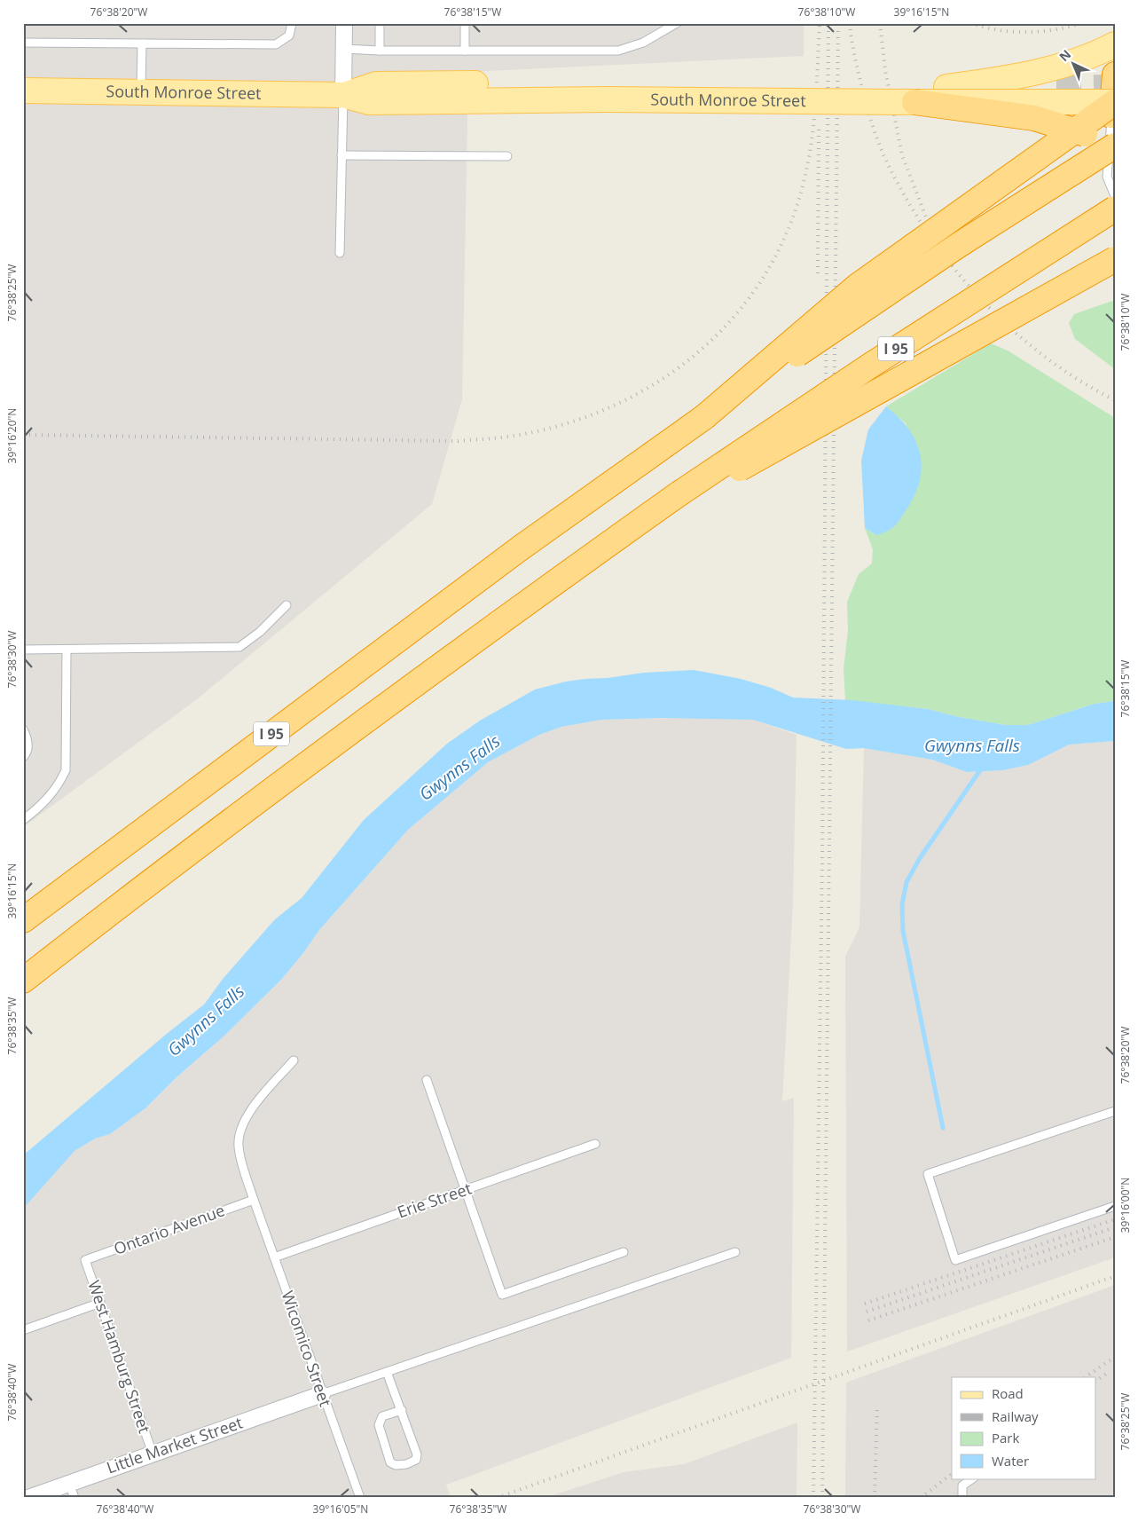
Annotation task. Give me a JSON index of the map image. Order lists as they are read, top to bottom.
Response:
{
  "streets": {
    "highway": ["I 95"],
    "main road": ["South Monroe Street"],
    "street": ["Little Market Street"],
    "lane": [
      "Erie Street",
      "Ontario Avenue",
      "Wicomico Street",
      "West Hamburg Street"
    ]
  },
  "crossings": [
    ["Erie Street", "Wicomico Street"],
    ["Ontario Avenue", "Wicomico Street"],
    ["Ontario Avenue", "West Hamburg Street"],
    ["Wicomico Street", "Little Market Street"],
    ["West Hamburg Street", "Little Market Street"]
  ],
  "water": ["Gwynns Falls"],
  "legend": [
    "Road",
    "Railway",
    "Park",
    "Water"
  ],
  "north": "top left",
  "coordinates": [
    "76°38'20\"W",
    "76°38'15\"W",
    "76°38'10\"W",
    "39°16'15\"N",
    "76°38'25\"W",
    "39°16'20\"N",
    "76°38'30\"W",
    "76°38'35\"W",
    "39°16'00\"N",
    "76°38'40\"W",
    "39°16'05\"N"
  ]
}
